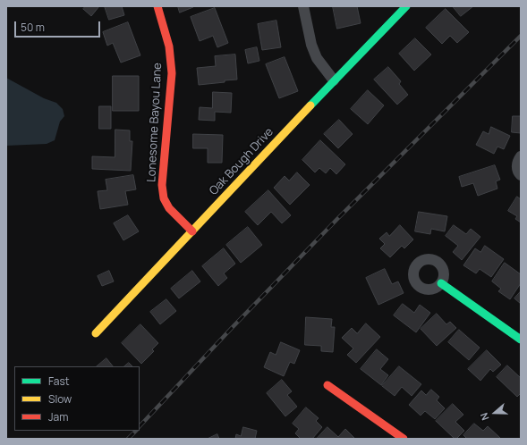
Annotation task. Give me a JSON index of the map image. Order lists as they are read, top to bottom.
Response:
{
  "streets": {
    "street": ["Lonesome Bayou Lane", "Oak Bough Drive"]
  },
  "crossings": [
    ["Lonesome Bayou Lane", "Oak Bough Drive"]
  ],
  "legend": ["Fast", "Slow", "Jam"],
  "scale_bar": "50 m",
  "north": "left"
}
